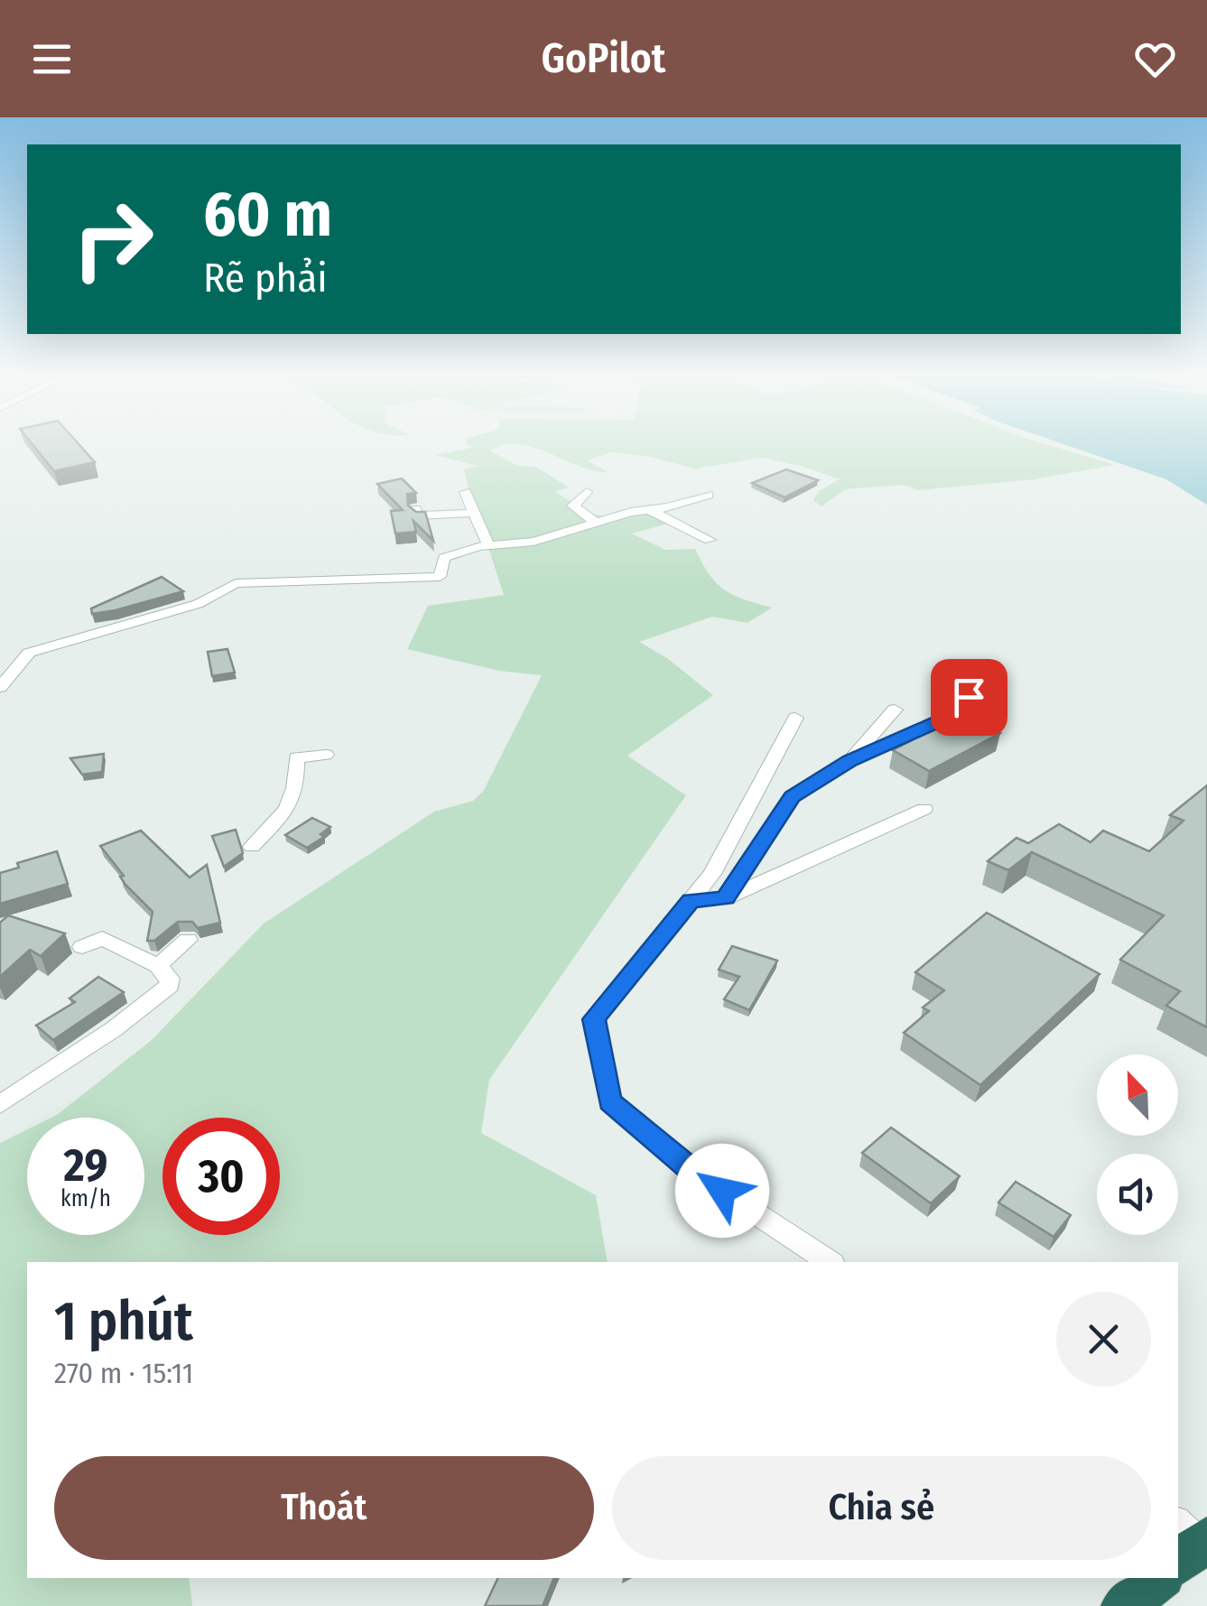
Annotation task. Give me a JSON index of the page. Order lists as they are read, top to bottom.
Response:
{
  "north": "top left",
  "page": {
    "header": "GoPilot",
    "turn": ["60 m", "Rẽ phải"],
    "speed": "29 km/h",
    "limit": "30",
    "heading": ["1 phút", "270 m · 15:11"],
    "buttons": ["Thoát", "Chia sẻ"]
  }
}
